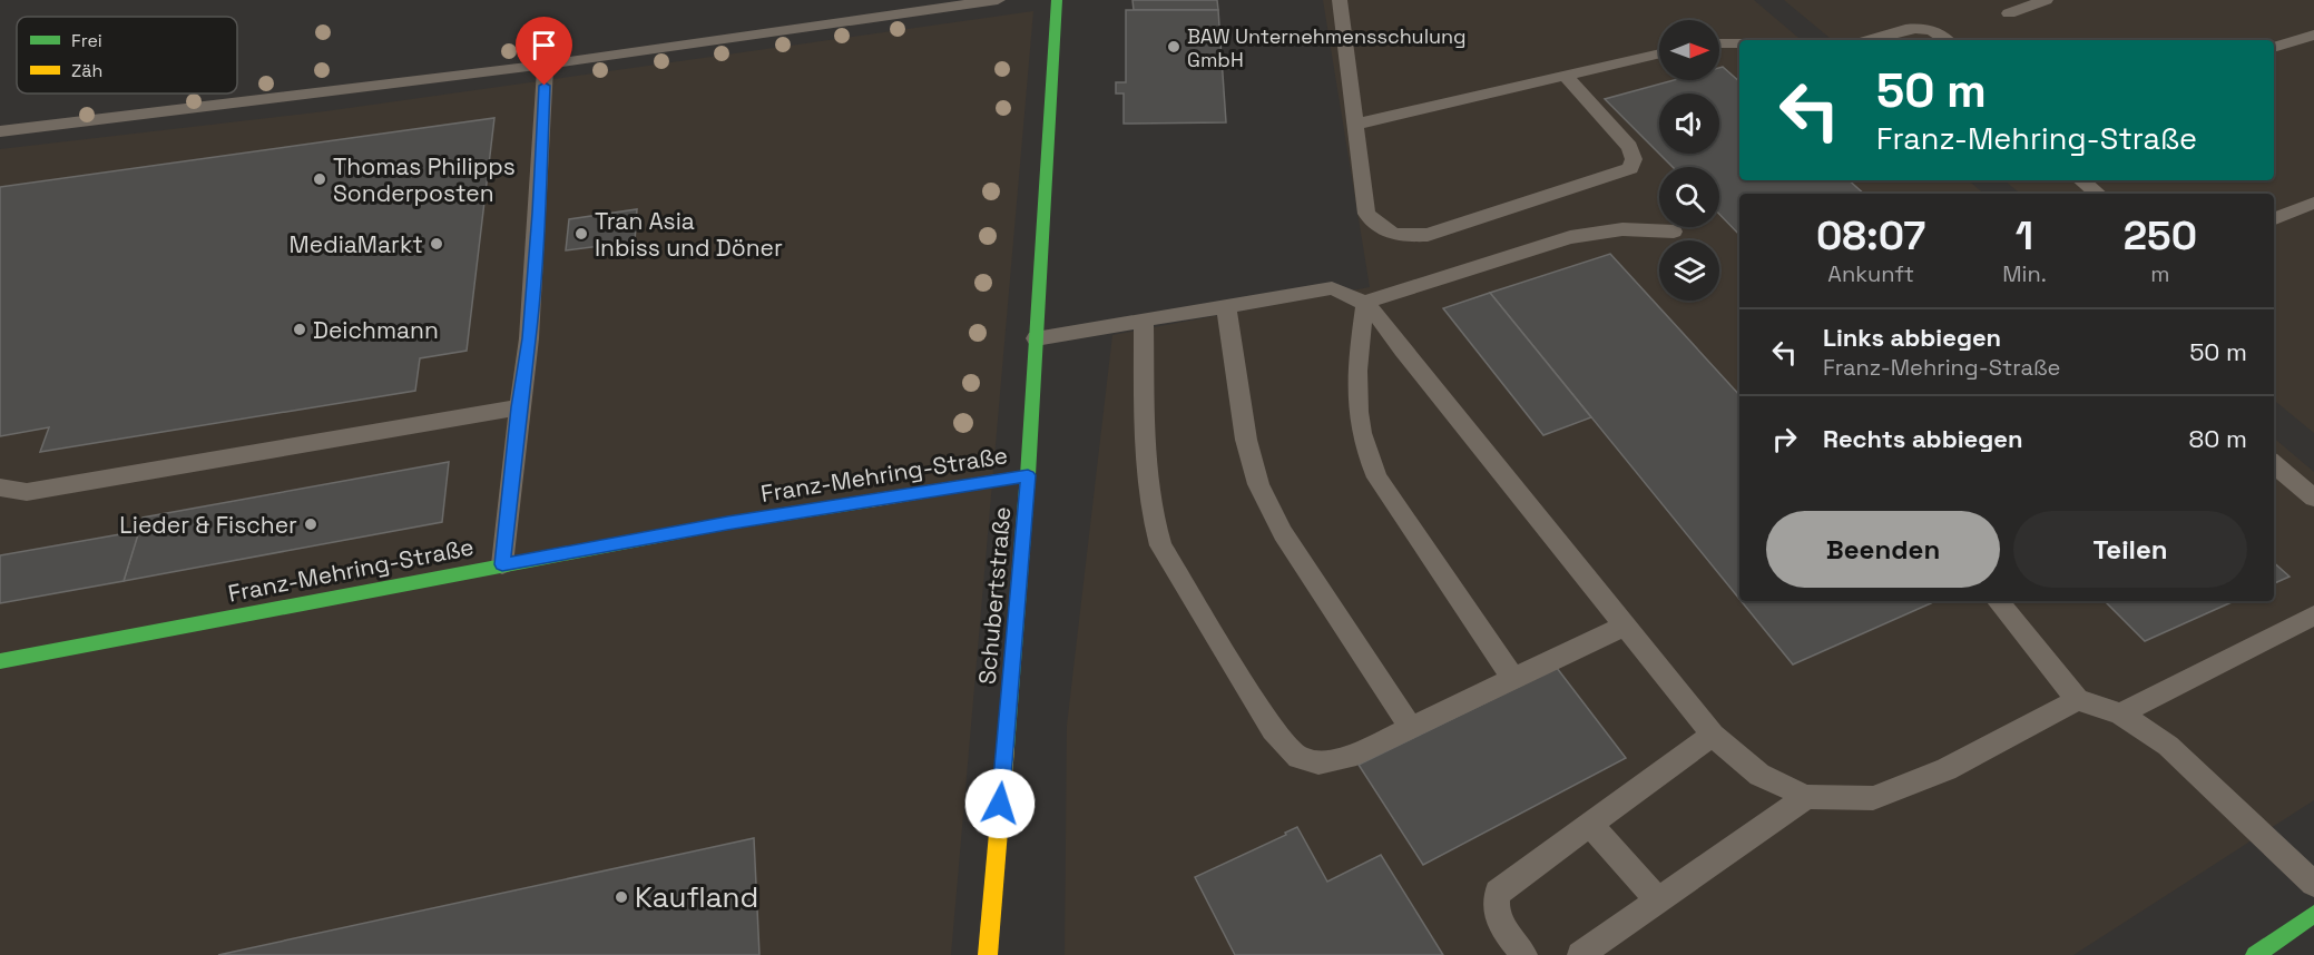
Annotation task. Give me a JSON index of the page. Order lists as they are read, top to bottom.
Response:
{
  "streets": {
    "street": ["Franz-Mehring-Straße", "Schubertstraße"]
  },
  "crossings": [
    ["Franz-Mehring-Straße", "Schubertstraße"]
  ],
  "places": [
    "BAW Unternehmensschulung GmbH",
    "Thomas Philipps Sonderposten",
    "Tran Asia Inbiss und Döner",
    "MediaMarkt",
    "Deichmann",
    "Lieder & Fischer",
    "Kaufland"
  ],
  "legend": ["Frei", "Zäh"],
  "north": "right",
  "page": {
    "turn": ["50 m", "Franz-Mehring-Straße"],
    "eta": [
      "08:07",
      "Ankunft",
      "1",
      "Min.",
      "250",
      "m"
    ],
    "list": [
      {
        "name": "Links abbiegen",
        "note": "Franz-Mehring-Straße",
        "value": "50 m"
      },
      {
        "name": "Rechts abbiegen",
        "value": "80 m"
      }
    ],
    "buttons": ["Beenden", "Teilen"]
  }
}
